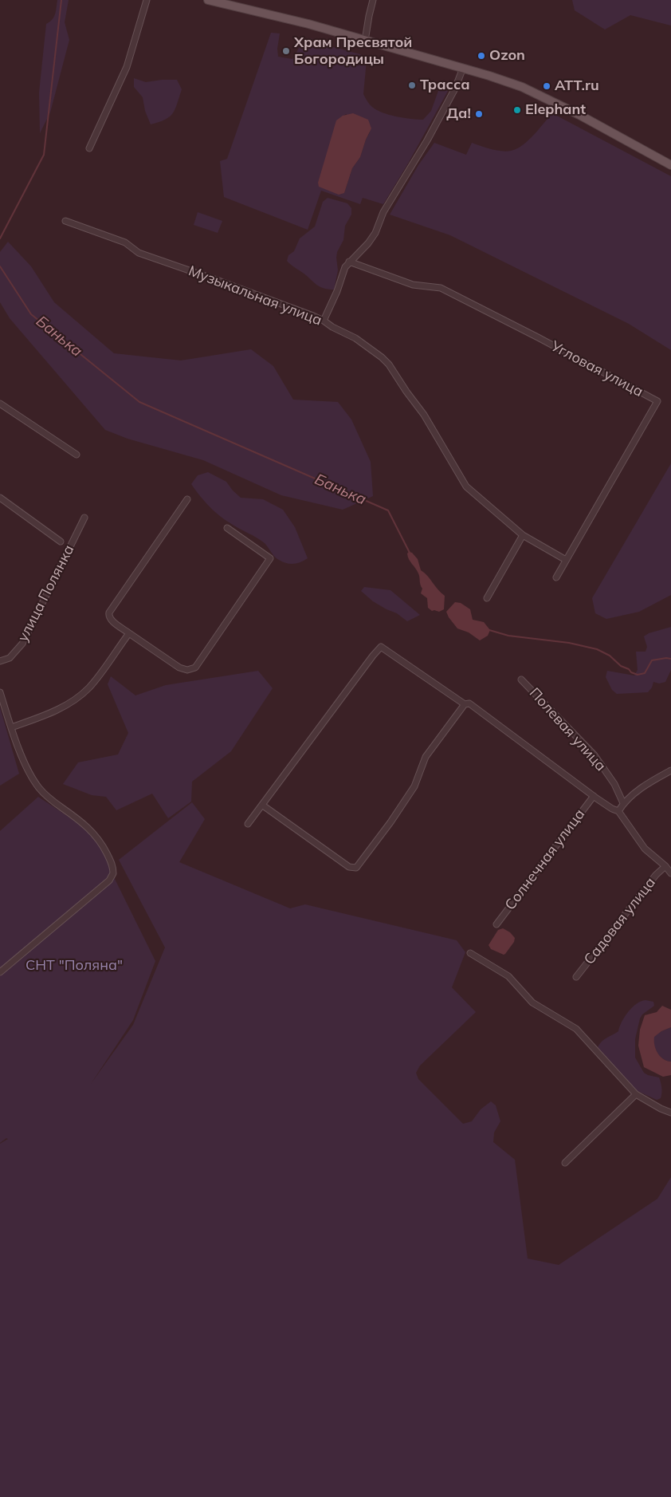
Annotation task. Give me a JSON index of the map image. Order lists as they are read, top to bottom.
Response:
{
  "streets": {
    "street": [
      "Музыкальная улица",
      "Угловая улица",
      "улица Полянка",
      "Полевая улица",
      "Солнечная улица",
      "Садовая улица"
    ]
  },
  "crossings": [
    ["Музыкальная улица", "Угловая улица"]
  ],
  "water": ["Банька"],
  "parks": ["СНТ \"Поляна\""],
  "places": [
    "Храм Пресвятой Богородицы",
    "Ozon",
    "Трасса",
    "ATT.ru",
    "Elephant",
    "Да!"
  ]
}
